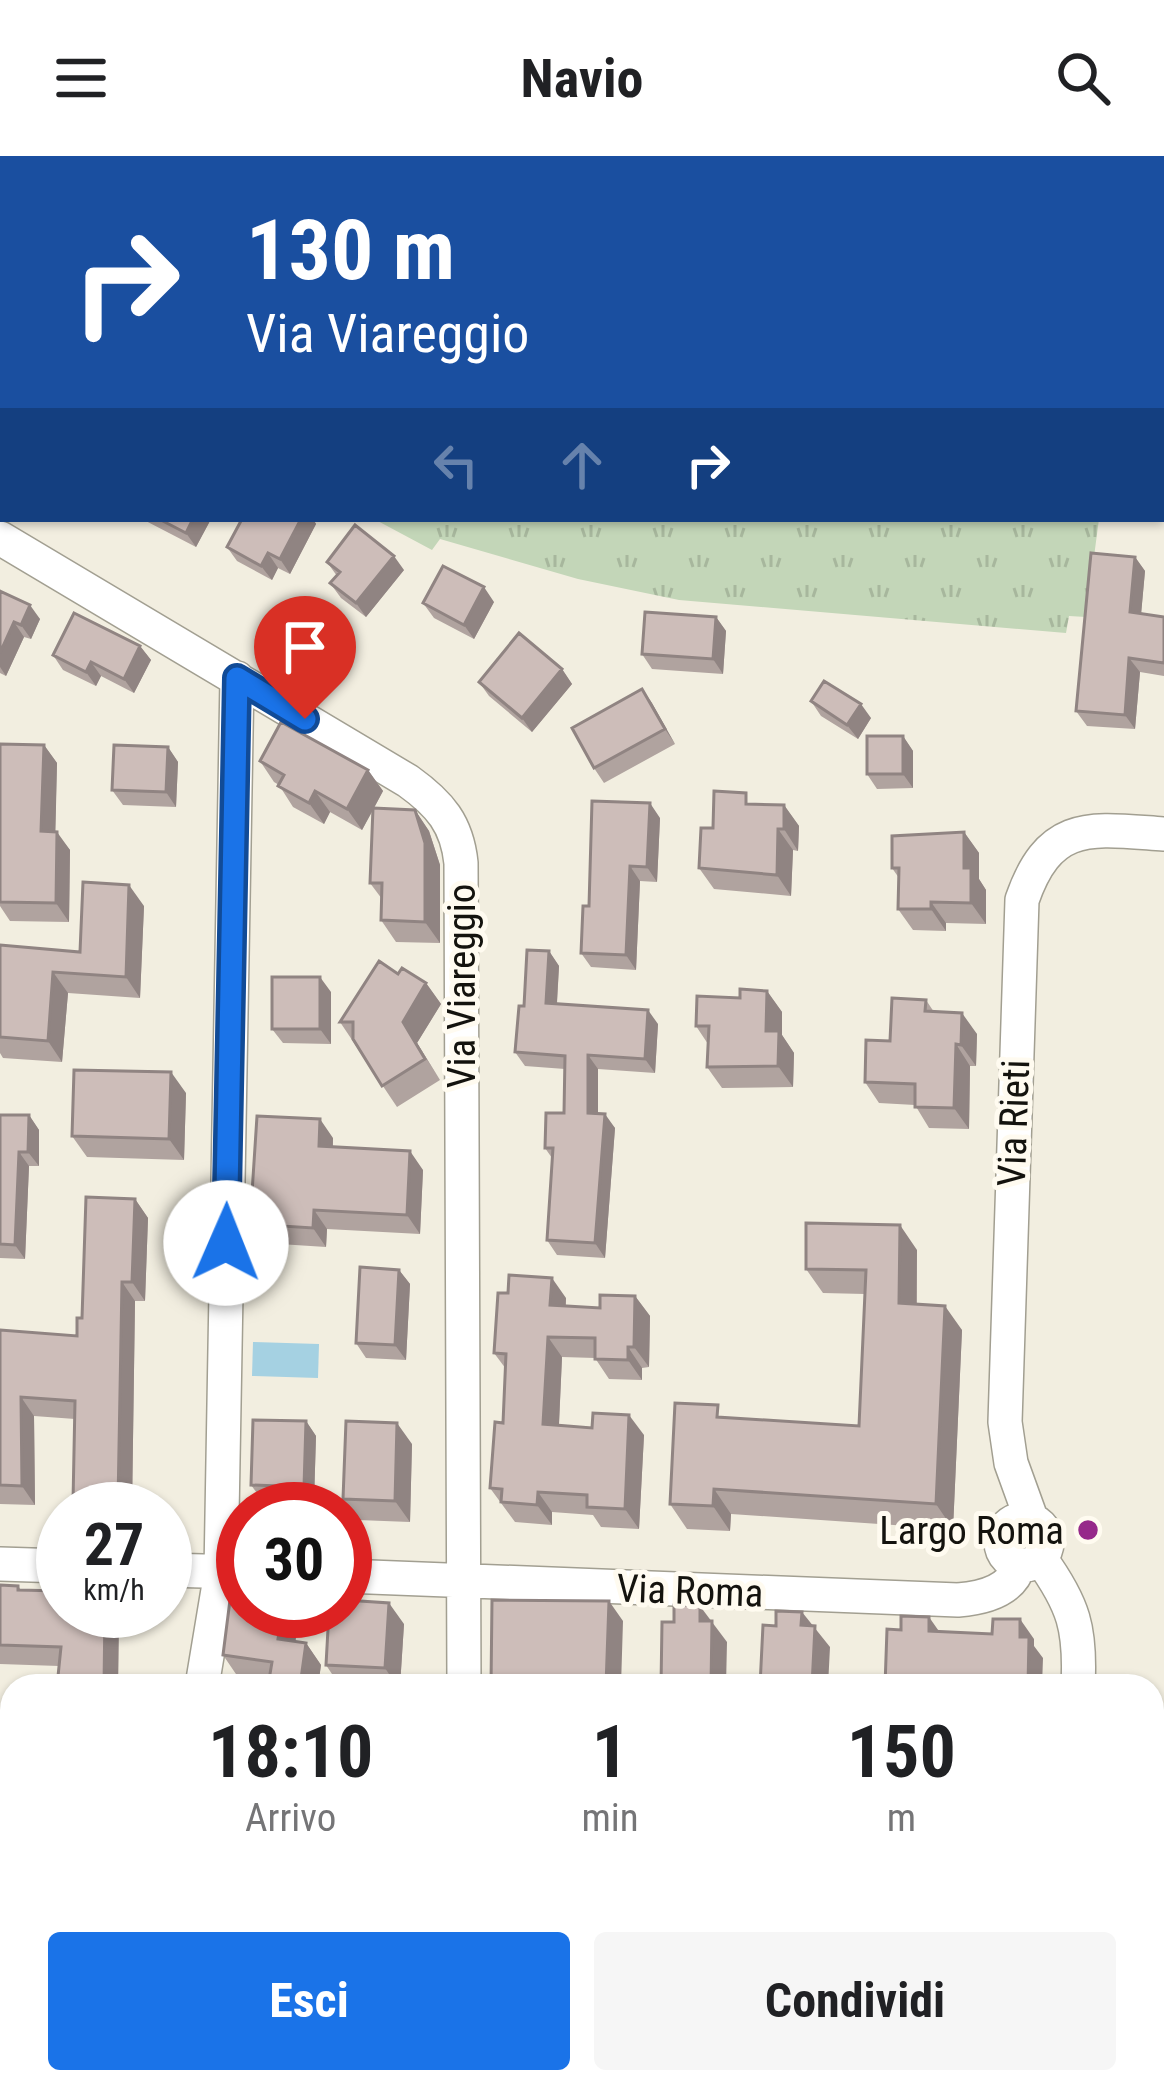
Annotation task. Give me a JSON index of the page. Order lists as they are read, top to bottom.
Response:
{
  "streets": {
    "street": ["Via Viareggio", "Via Rieti", "Via Roma"]
  },
  "crossings": [
    ["Via Viareggio", "Via Roma"],
    ["Via Rieti", "Via Roma"]
  ],
  "places": ["Largo Roma"],
  "page": {
    "header": "Navio",
    "turn": ["130 m", "Via Viareggio"],
    "speed": "27 km/h",
    "limit": "30",
    "eta": [
      "18:10",
      "Arrivo",
      "1",
      "min",
      "150",
      "m"
    ],
    "buttons": ["Esci", "Condividi"]
  }
}
